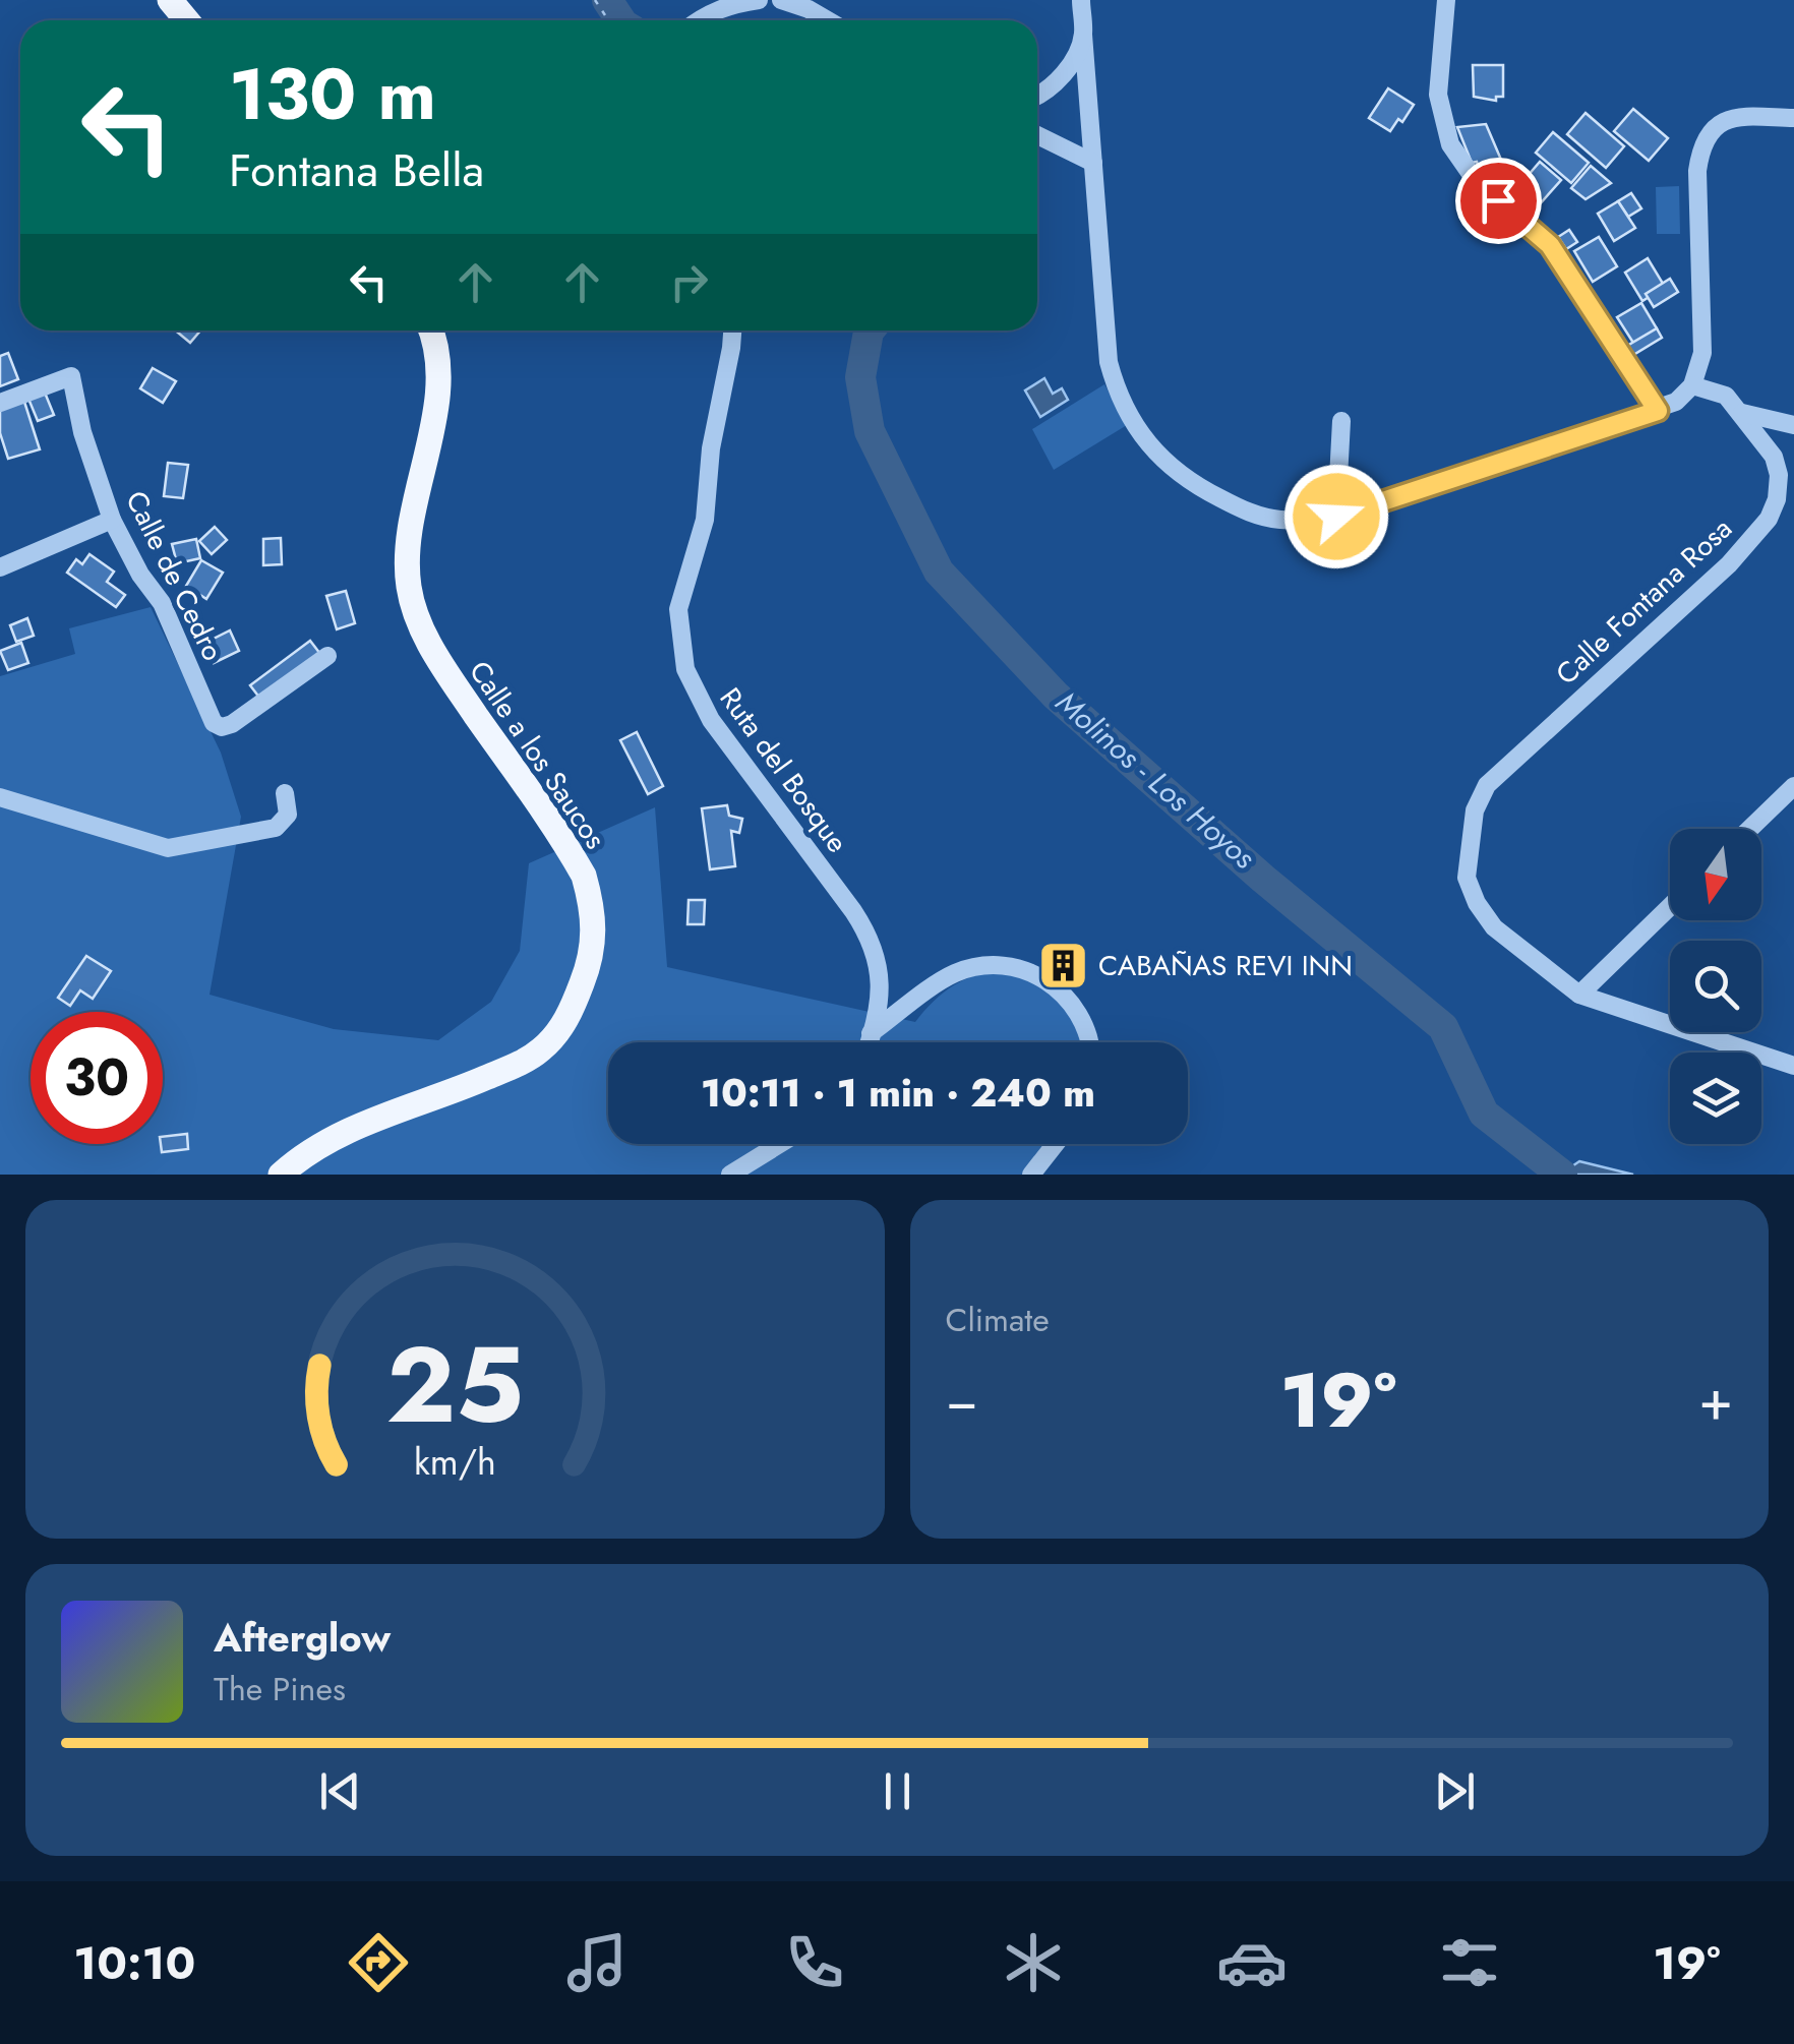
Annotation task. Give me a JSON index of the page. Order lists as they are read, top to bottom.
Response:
{
  "streets": {
    "main road": ["Calle a los Saucos"],
    "street": ["Calle de Cedro", "Calle Fontana Rosa", "Ruta del Bosque"]
  },
  "water": ["Molinos - Los Hoyos"],
  "places": {
    "building": ["CABAÑAS REVI INN"]
  },
  "north": "bottom",
  "page": {
    "turn": ["130 m", "Fontana Bella"],
    "limit": "30",
    "trip": "10:11 · 1 min · 240 m",
    "tile": "Climate",
    "heat": ["−", "19°", "+"],
    "song": ["Afterglow", "The Pines"],
    "tabs": ["10:10", "19°"],
    "gauge": ["25", "km/h"]
  }
}
